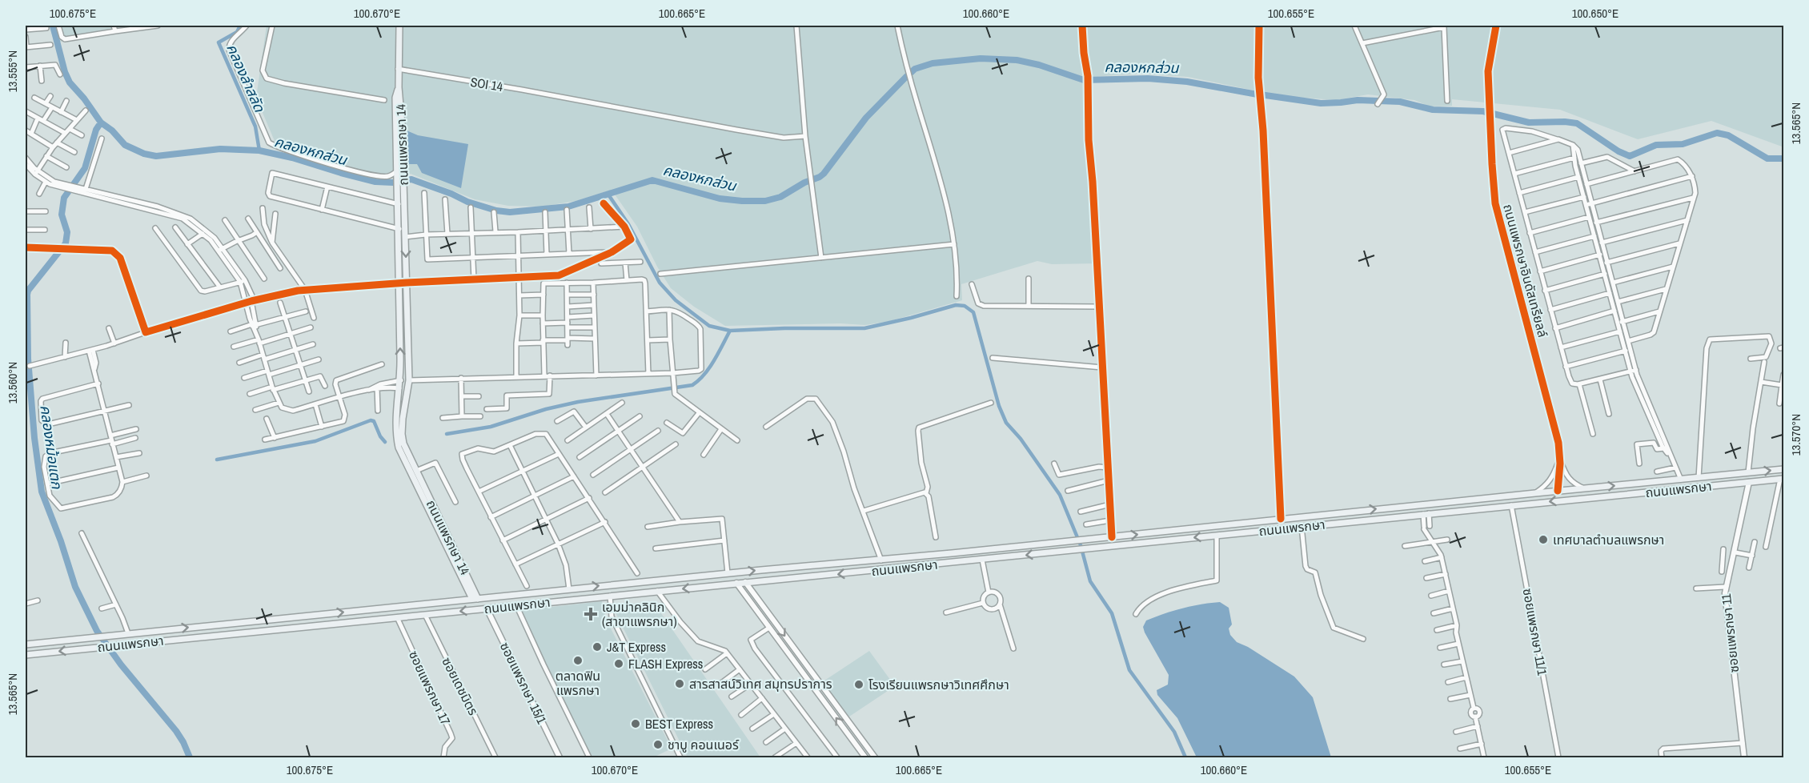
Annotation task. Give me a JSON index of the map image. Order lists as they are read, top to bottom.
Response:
{
  "streets": {
    "main road": ["ถนนแพรกษา 14", "ถนนแพรกษา"],
    "street": [
      "SOI 14",
      "ถนนแพรกษาอินดัสเทรียลล์",
      "ซอยแพรกษา 11/1",
      "ซอยแพรกษา 11",
      "ซอยแพรกษา 15/1",
      "ซอยเดชมิตร",
      "ซอยแพรกษา 17"
    ]
  },
  "crossings": [
    ["SOI 14", "ถนนแพรกษา 14"],
    ["ถนนแพรกษา 14", "ถนนแพรกษา"],
    ["ถนนแพรกษาอินดัสเทรียลล์", "ถนนแพรกษา"],
    ["ถนนแพรกษา", "ซอยแพรกษา 11/1"],
    ["ถนนแพรกษา", "ซอยแพรกษา 11"],
    ["ถนนแพรกษา", "ซอยแพรกษา 15/1"],
    ["ถนนแพรกษา", "ซอยเดชมิตร"],
    ["ถนนแพรกษา", "ซอยแพรกษา 17"]
  ],
  "water": ["คลองหกส่วน", "คลองลำสลัด", "คลองหม้อแตก"],
  "places": {
    "other": [
      "เทศบาลตำบลแพรกษา",
      "J&T Express",
      "ตลาดฟิน แพรกษา",
      "FLASH Express",
      "สารสาสน์วิเทศ สมุทรปราการ",
      "โรงเรียนแพรกษาวิเทศศึกษา",
      "BEST Express",
      "ชาบู คอนเนอร์"
    ],
    "health": ["เอมม่าคลินิก (สาขาแพรกษา)"]
  },
  "coordinates": [
    "100.675°E",
    "100.670°E",
    "100.665°E",
    "100.660°E",
    "100.655°E",
    "100.650°E",
    "13.555°N",
    "13.565°N",
    "13.560°N",
    "13.570°N"
  ]
}
